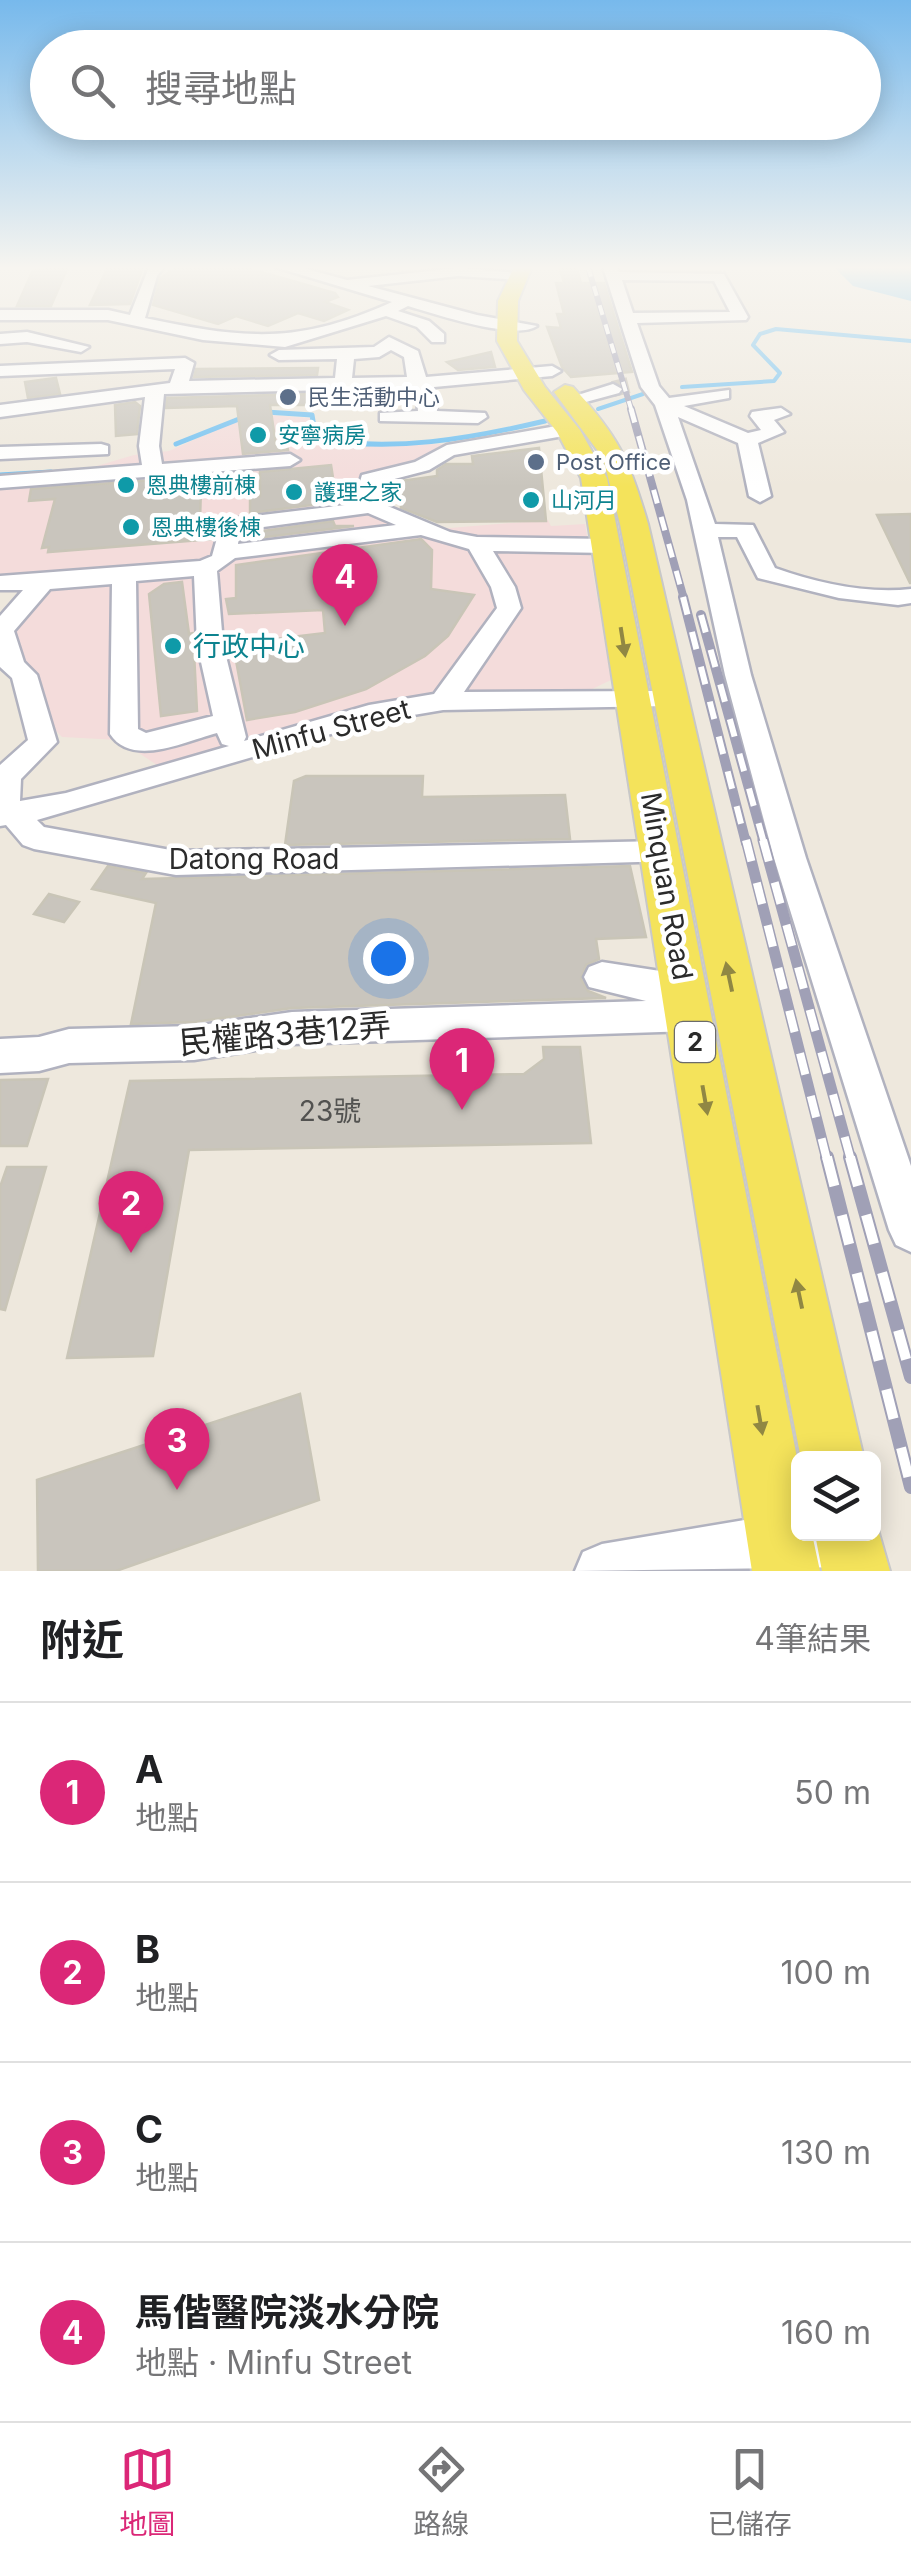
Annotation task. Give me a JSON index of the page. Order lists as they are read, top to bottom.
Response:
{
  "streets": {
    "main road": ["Minquan Road", "2"],
    "street": ["Minfu Street", "Datong Road", "民權路3巷12弄"]
  },
  "crossings": [
    ["Minfu Street", "Datong Road"],
    ["Minfu Street", "Minquan Road"],
    ["Datong Road", "Minquan Road"],
    ["Minquan Road", "民權路3巷12弄"]
  ],
  "places": [
    "民生活動中心",
    "安寧病房",
    "Post Office",
    "恩典樓前棟",
    "護理之家",
    "山河月",
    "恩典樓後棟",
    "行政中心"
  ],
  "house_numbers": ["23號"],
  "page": {
    "search": "搜尋地點",
    "pins": [
      "4",
      "1",
      "2",
      "3"
    ],
    "heading": ["附近", "4筆結果"],
    "list": [
      {
        "mark": "1",
        "name": "A",
        "note": "地點",
        "value": "50 m"
      },
      {
        "mark": "2",
        "name": "B",
        "note": "地點",
        "value": "100 m"
      },
      {
        "mark": "3",
        "name": "C",
        "note": "地點",
        "value": "130 m"
      },
      {
        "mark": "4",
        "name": "馬偕醫院淡水分院",
        "note": "地點 · Minfu Street",
        "value": "160 m"
      }
    ],
    "nav": ["地圖", "路線", "已儲存"]
  }
}
